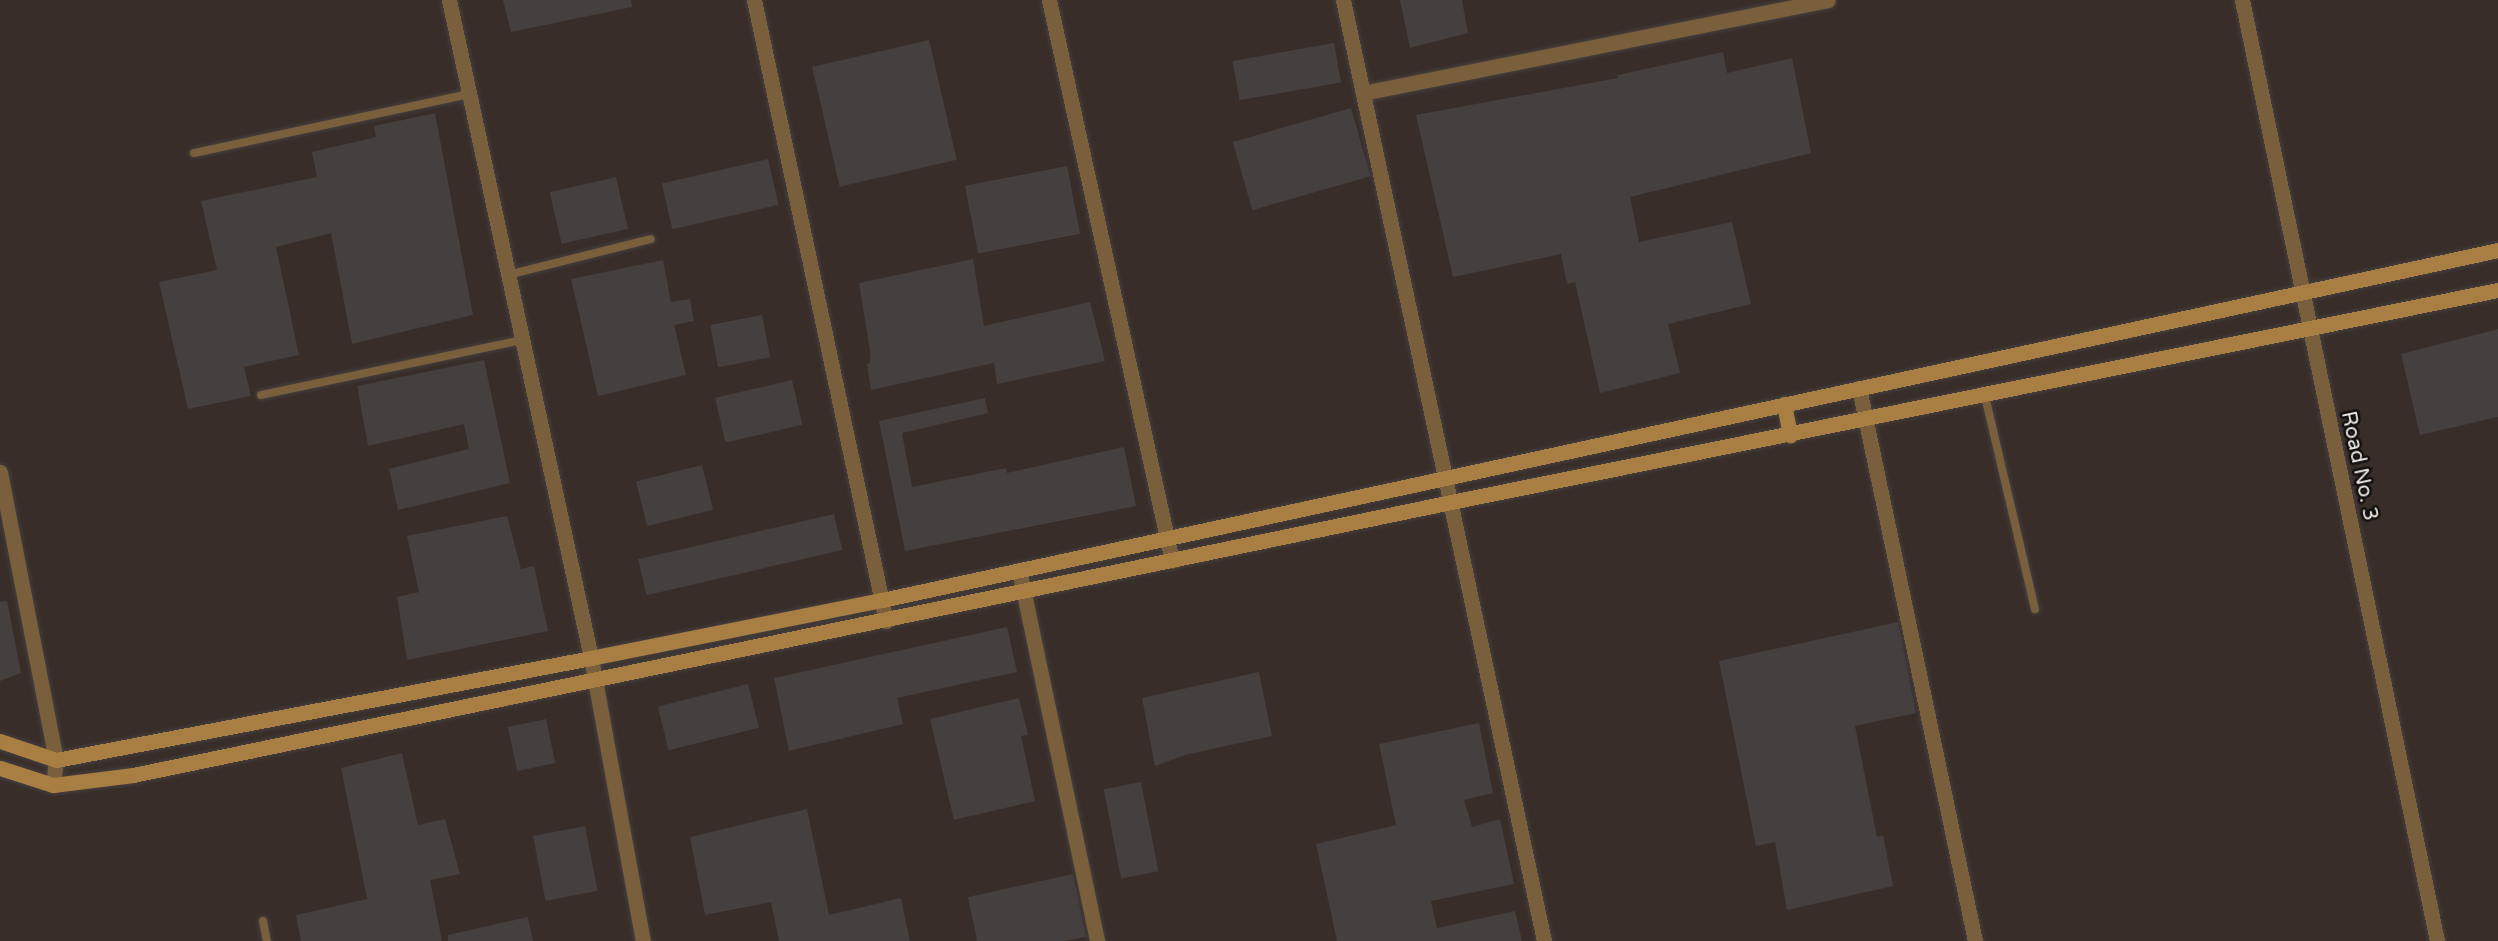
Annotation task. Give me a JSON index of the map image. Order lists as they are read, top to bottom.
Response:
{
  "streets": {
    "street": ["Road No. 3"]
  }
}
